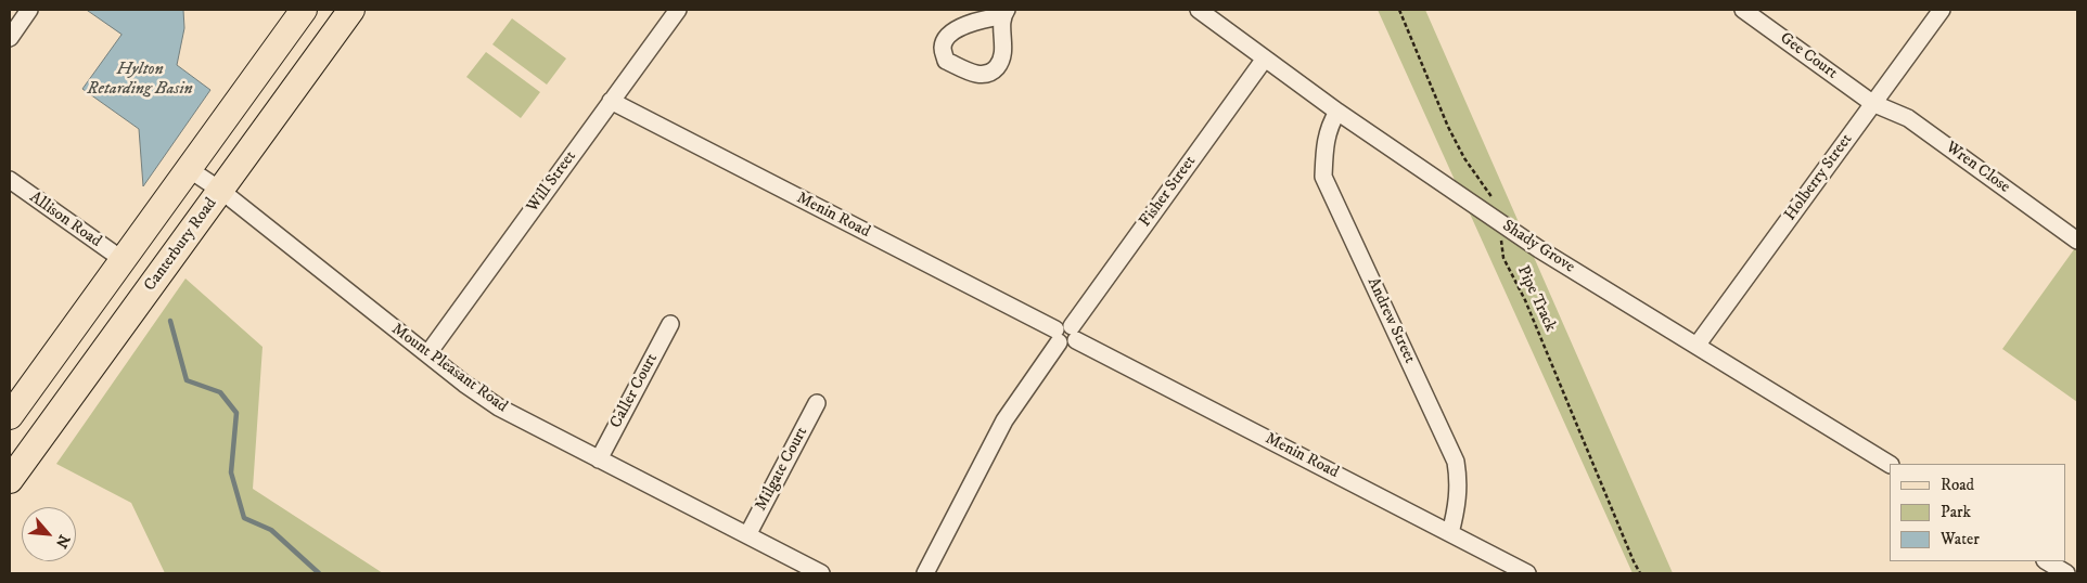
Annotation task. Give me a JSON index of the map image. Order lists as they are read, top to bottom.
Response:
{
  "streets": {
    "main road": ["Canterbury Road"],
    "street": [
      "Gee Court",
      "Wren Close",
      "Holberry Street",
      "Will Street",
      "Fisher Street",
      "Menin Road",
      "Allison Road",
      "Shady Grove",
      "Andrew Street",
      "Mount Pleasant Road",
      "Caller Court",
      "Milgate Court"
    ],
    "path": ["Pipe Track"]
  },
  "crossings": [
    ["Gee Court", "Wren Close"],
    ["Gee Court", "Holberry Street"],
    ["Wren Close", "Holberry Street"],
    ["Holberry Street", "Shady Grove"],
    ["Will Street", "Menin Road"],
    ["Will Street", "Mount Pleasant Road"],
    ["Fisher Street", "Menin Road"],
    ["Fisher Street", "Shady Grove"],
    ["Menin Road", "Andrew Street"],
    ["Canterbury Road", "Mount Pleasant Road"],
    ["Shady Grove", "Pipe Track"],
    ["Shady Grove", "Andrew Street"],
    ["Mount Pleasant Road", "Caller Court"],
    ["Mount Pleasant Road", "Milgate Court"]
  ],
  "water": ["Hylton Retarding Basin"],
  "legend": ["Road", "Park", "Water"],
  "north": "bottom right"
}
